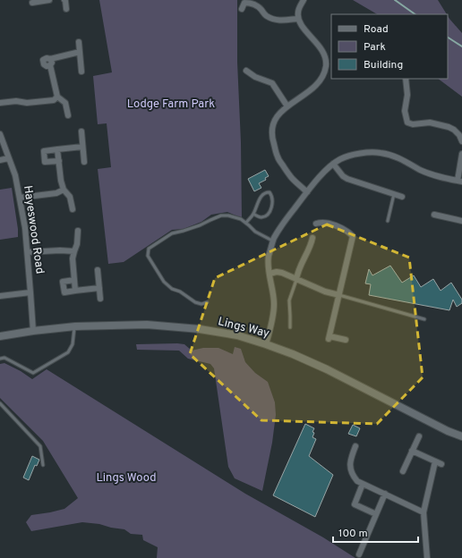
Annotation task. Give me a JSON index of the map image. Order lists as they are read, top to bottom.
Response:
{
  "streets": {
    "street": ["Hayeswood Road", "Lings Way"]
  },
  "crossings": [
    ["Hayeswood Road", "Lings Way"]
  ],
  "parks": ["Lodge Farm Park", "Lings Wood"],
  "legend": ["Road", "Park", "Building"],
  "scale_bar": "100 m"
}
